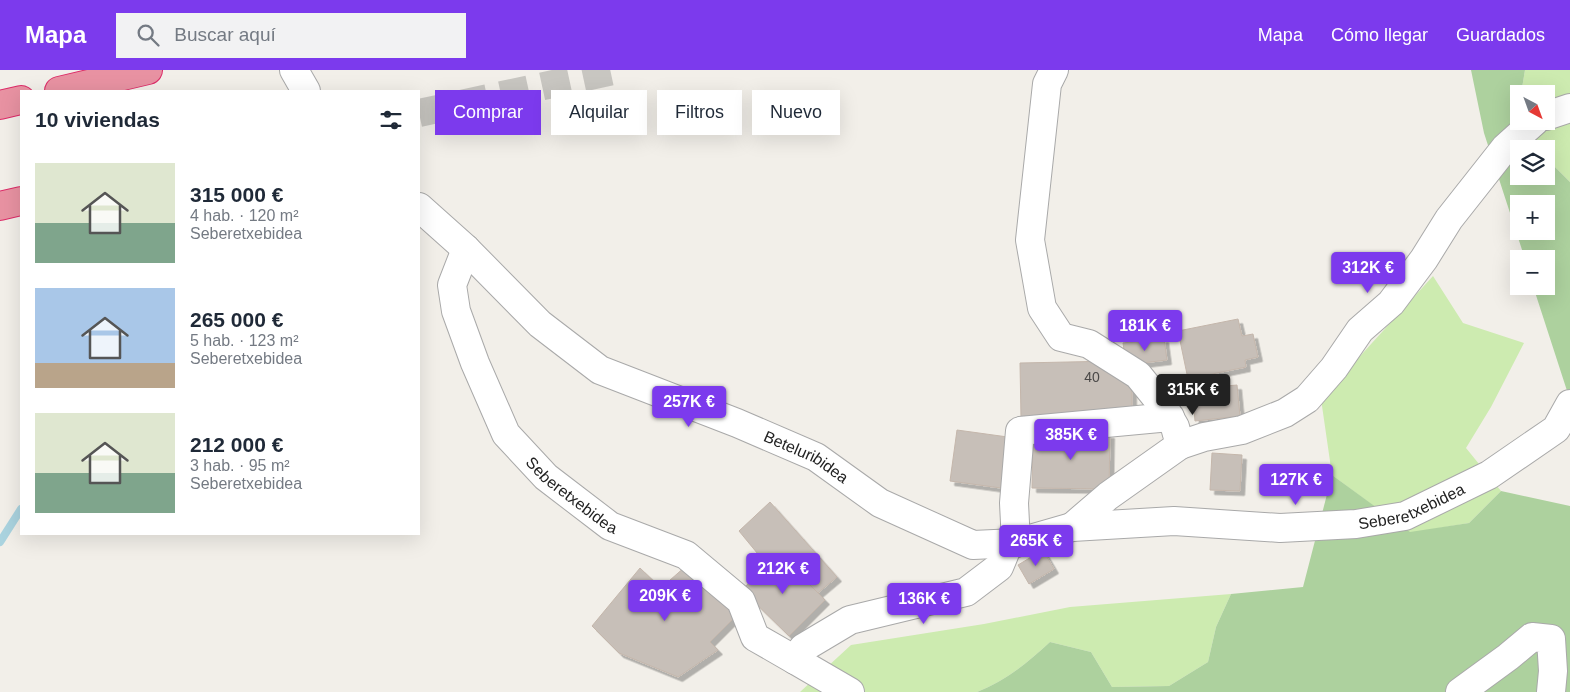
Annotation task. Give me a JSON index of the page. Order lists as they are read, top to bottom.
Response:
{
  "streets": {
    "street": ["Beteluribidea", "Seberetxebidea"]
  },
  "crossings": [
    ["Beteluribidea", "Seberetxebidea"]
  ],
  "house_numbers": ["40"],
  "north": "bottom right",
  "page": {
    "header": "Mapa",
    "search": "Buscar aquí",
    "nav": ["Mapa", "Cómo llegar", "Guardados"],
    "map_buttons": ["+", "−"],
    "chip": [
      "Comprar",
      "Alquilar",
      "Filtros",
      "Nuevo"
    ],
    "heading": "10 viviendas",
    "list": [
      {
        "name": "315 000 €",
        "note": "4 hab. · 120 m² · Seberetxebidea"
      },
      {
        "name": "265 000 €",
        "note": "5 hab. · 123 m² · Seberetxebidea"
      },
      {
        "name": "212 000 €",
        "note": "3 hab. · 95 m² · Seberetxebidea"
      }
    ],
    "price": [
      "312K €",
      "181K €",
      "315K €",
      "257K €",
      "385K €",
      "127K €",
      "265K €",
      "212K €",
      "209K €",
      "136K €"
    ]
  }
}
